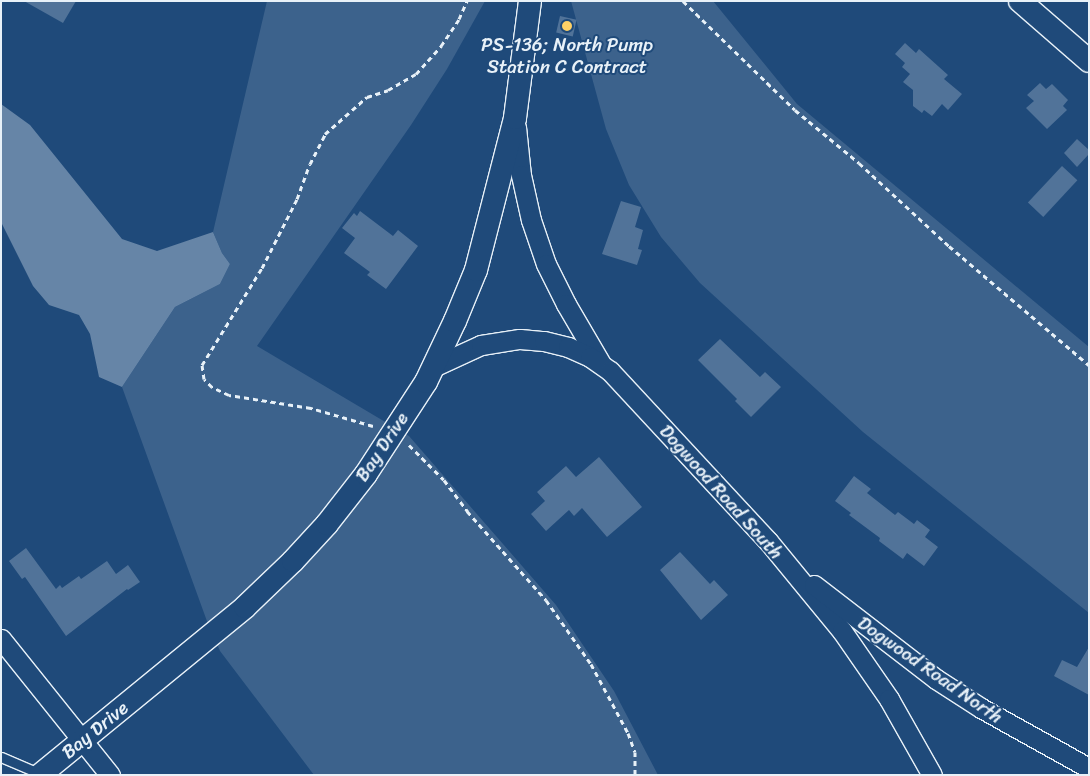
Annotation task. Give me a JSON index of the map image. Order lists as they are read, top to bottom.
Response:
{
  "streets": {
    "street": ["Bay Drive", "Dogwood Road South", "Dogwood Road North"]
  },
  "crossings": [
    ["Bay Drive", "Dogwood Road South"],
    ["Dogwood Road South", "Dogwood Road North"]
  ],
  "places": ["PS-136; North Pump Station C Contract"]
}
